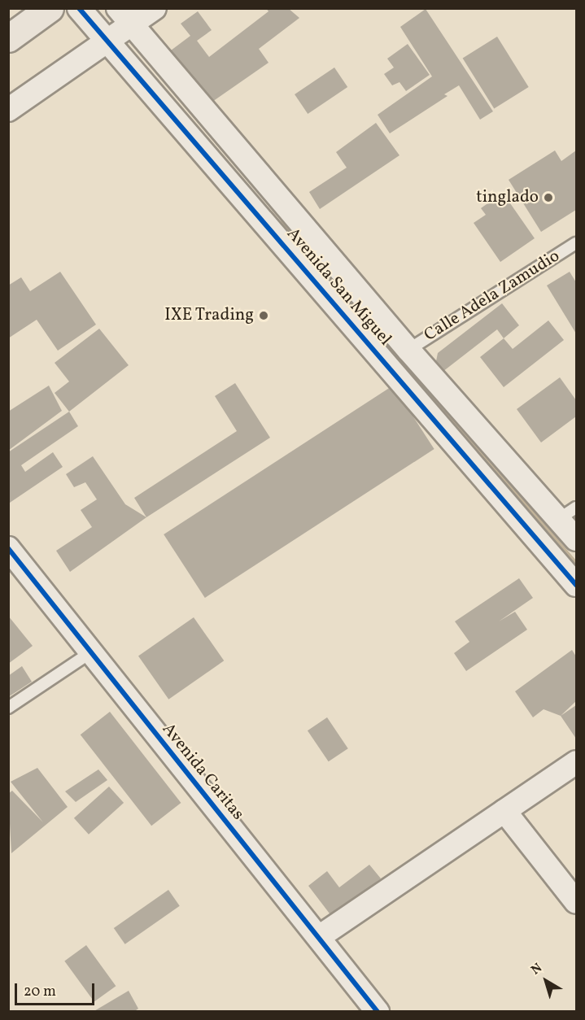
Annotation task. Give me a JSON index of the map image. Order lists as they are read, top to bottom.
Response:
{
  "streets": {
    "street": ["Avenida San Miguel", "Avenida Caritas"],
    "lane": ["Calle Adela Zamudio"]
  },
  "crossings": [
    ["Avenida San Miguel", "Calle Adela Zamudio"]
  ],
  "places": ["tinglado", "IXE Trading"],
  "scale_bar": "20 m",
  "north": "top left"
}
